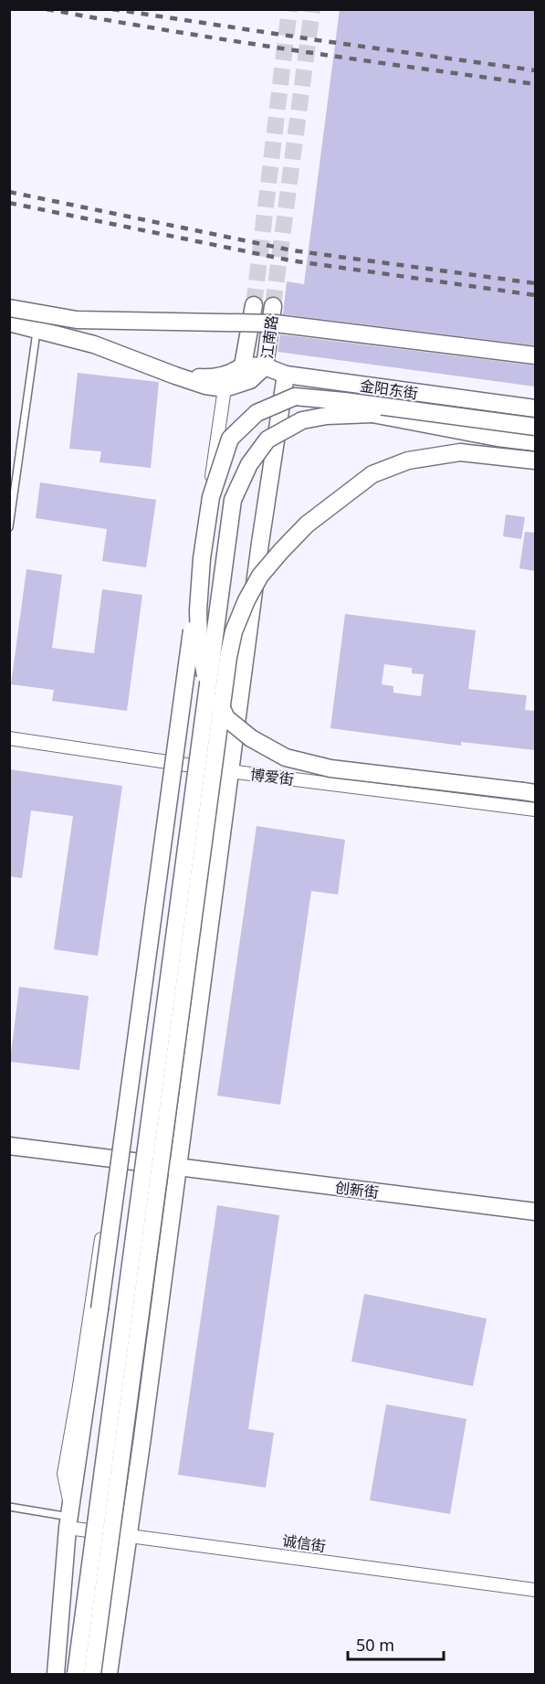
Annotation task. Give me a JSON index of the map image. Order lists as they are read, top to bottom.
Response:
{
  "streets": {
    "main road": ["江南路", "金阳东街", "创新街"],
    "street": ["博爱街", "诚信街"]
  },
  "crossings": [
    ["江南路", "金阳东街"]
  ],
  "scale_bar": "50 m"
}
